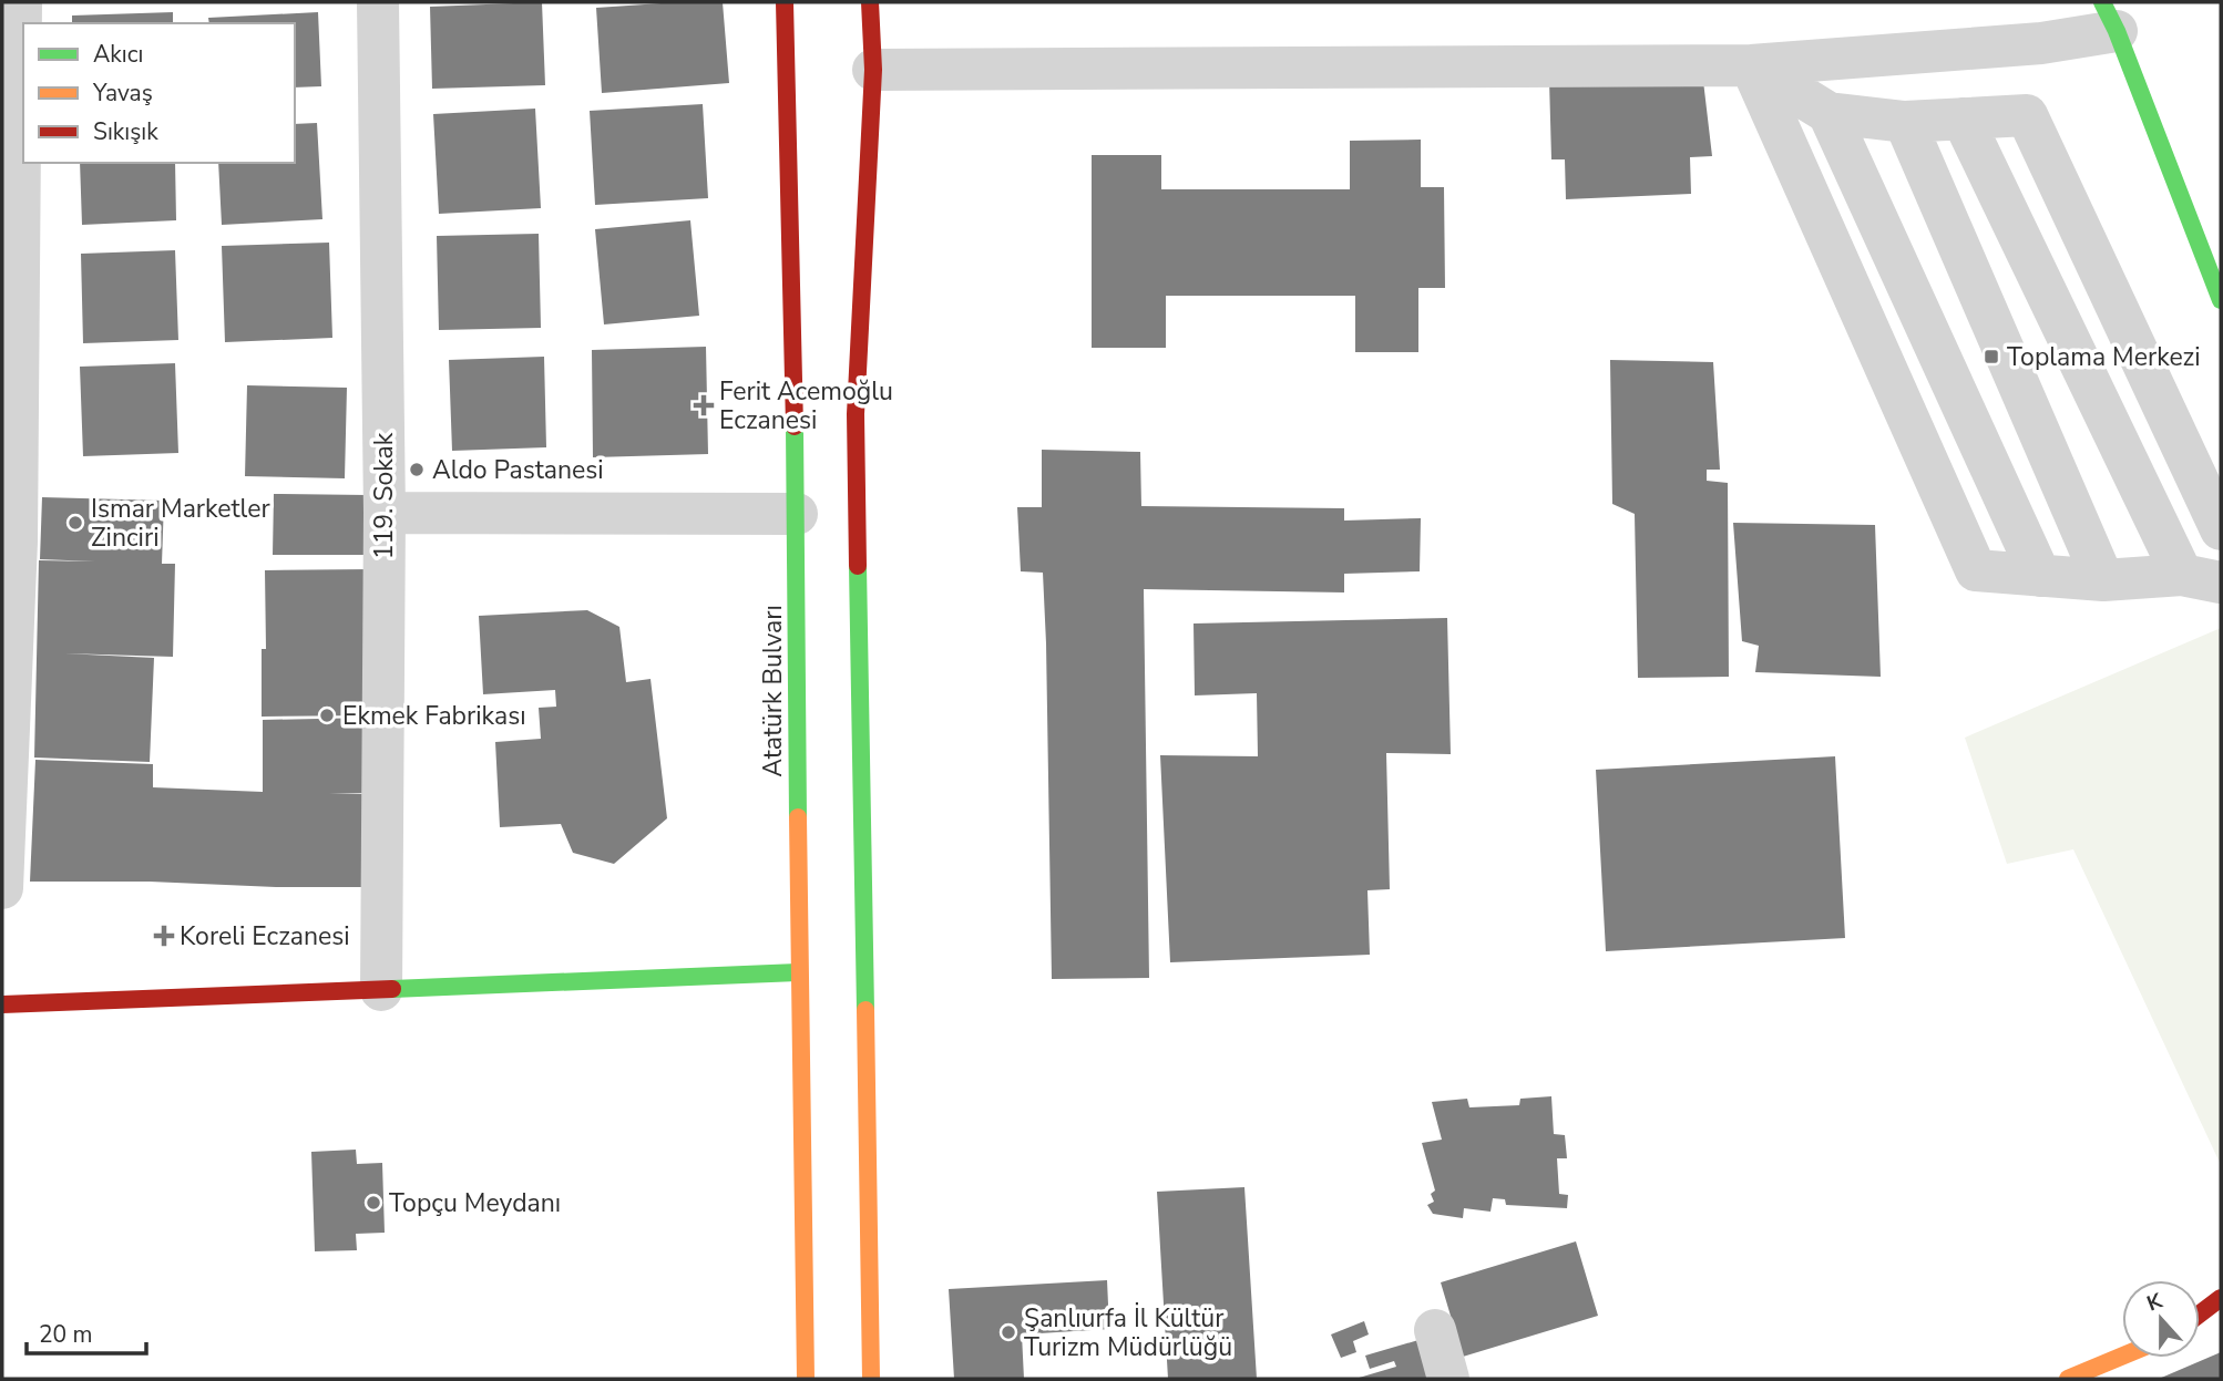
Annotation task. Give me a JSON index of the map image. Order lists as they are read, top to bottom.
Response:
{
  "streets": {
    "main road": ["Atatürk Bulvarı"],
    "street": ["119. Sokak"]
  },
  "places": {
    "transit": ["Toplama Merkezi"],
    "health": ["Ferit Acemoğlu Eczanesi", "Koreli Eczanesi"],
    "other": [
      "Aldo Pastanesi",
      "Ismar Marketler Zinciri",
      "Ekmek Fabrikası",
      "Topçu Meydanı",
      "Şanlıurfa İl Kültür Turizm Müdürlüğü"
    ]
  },
  "legend": ["Akıcı", "Yavaş", "Sıkışık"],
  "scale_bar": "20 m",
  "north": "top"
}
